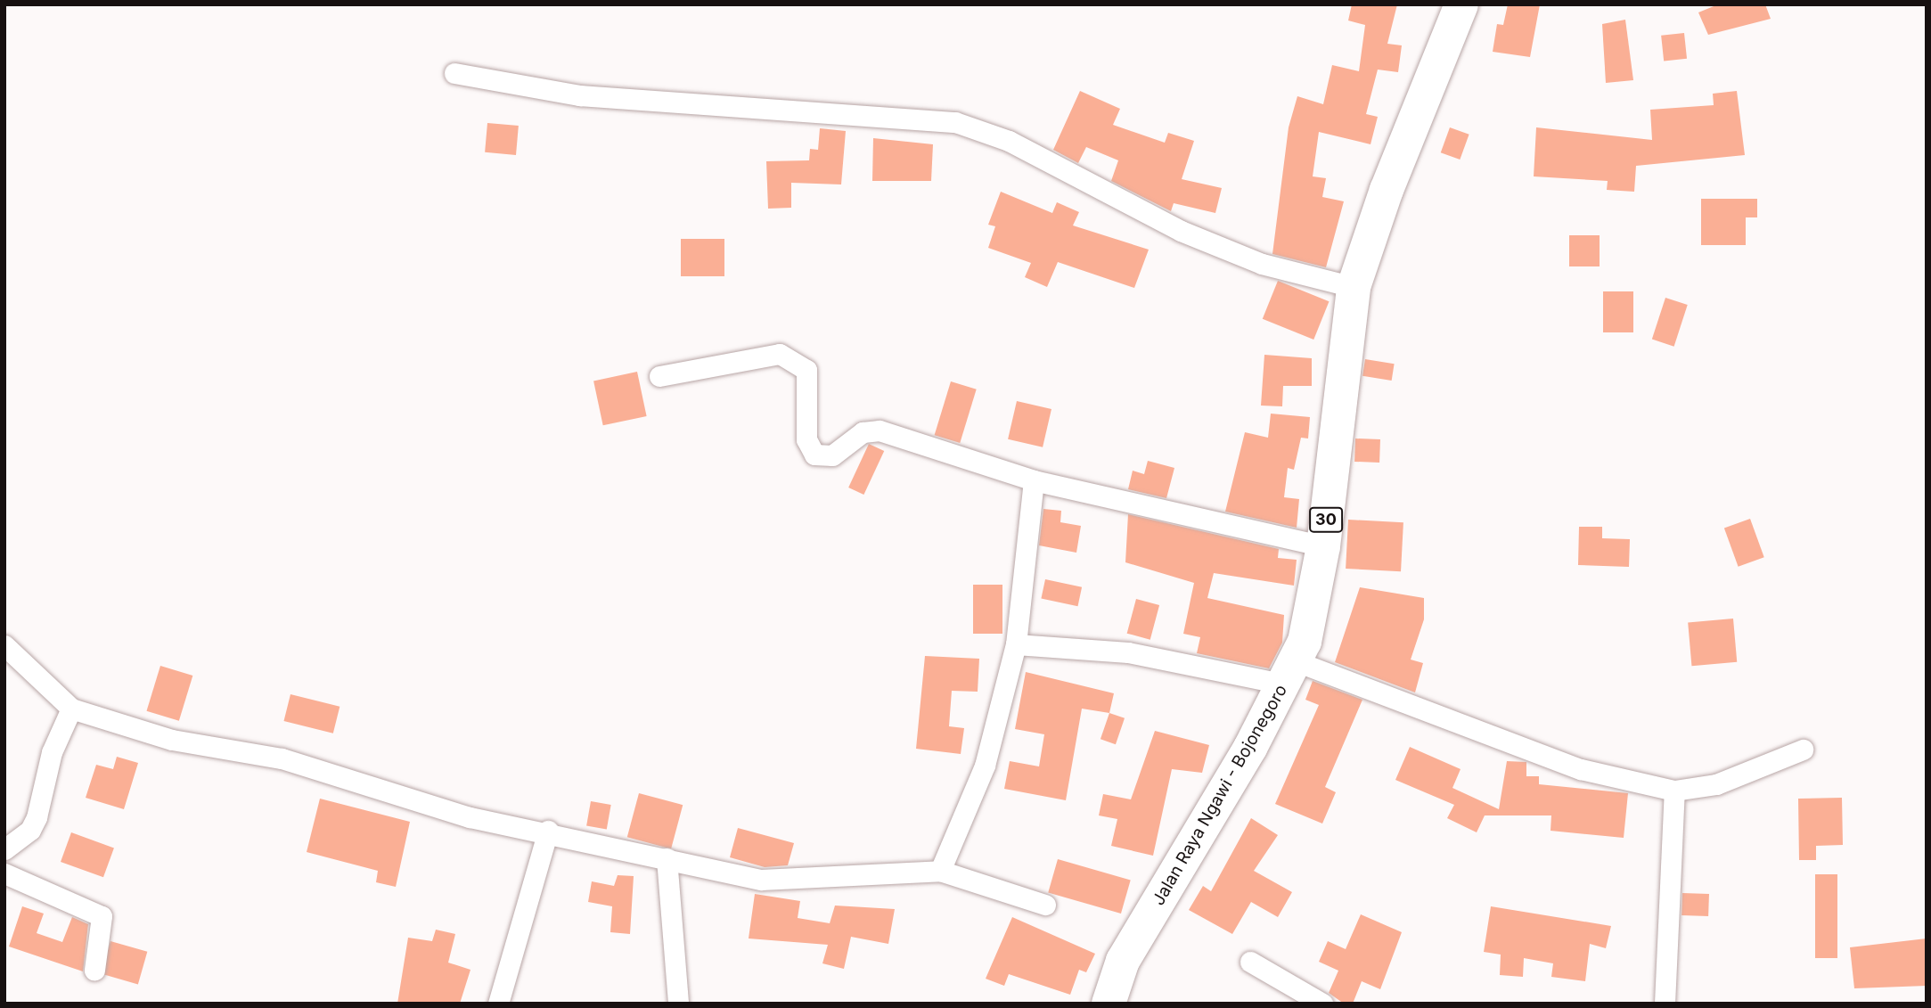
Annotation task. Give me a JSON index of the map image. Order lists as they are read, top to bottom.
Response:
{
  "streets": {
    "highway": ["30", "Jalan Raya Ngawi - Bojonegoro"]
  }
}
